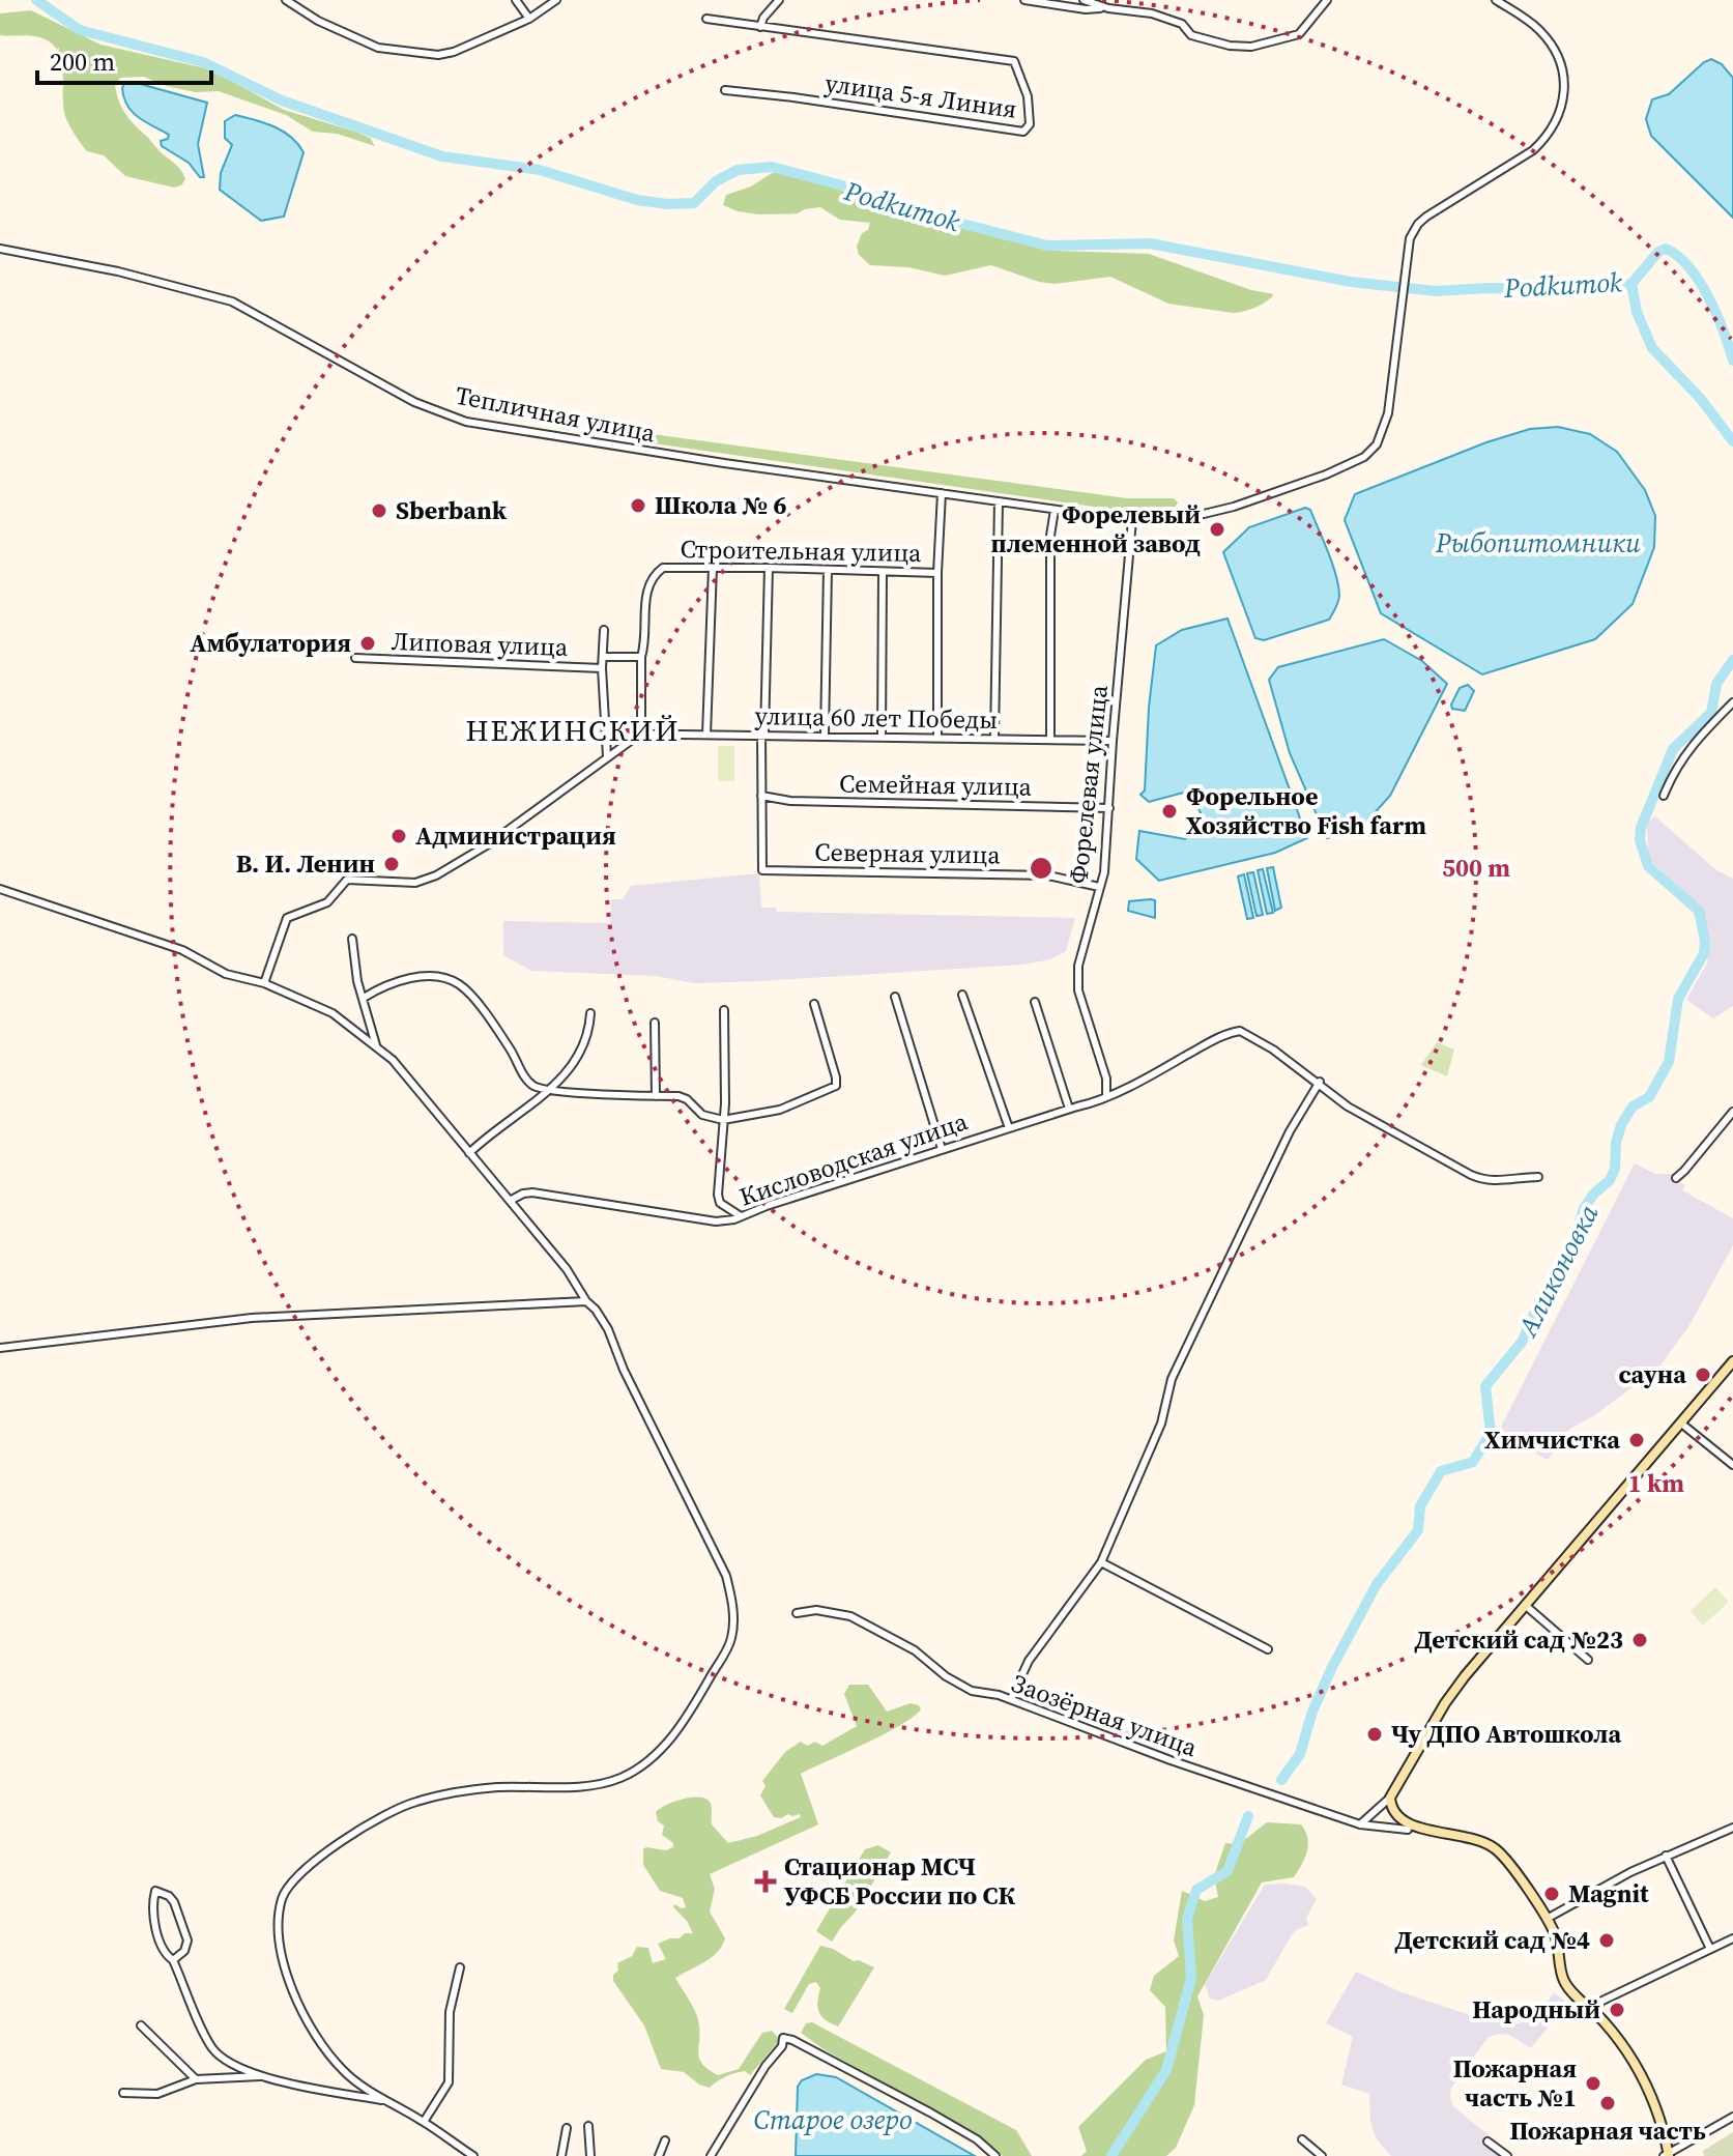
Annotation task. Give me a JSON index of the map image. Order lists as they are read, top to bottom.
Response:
{
  "streets": {
    "street": [
      "улица 5-я Линия",
      "Тепличная улица",
      "Строительная улица",
      "Липовая улица",
      "улица 60 лет Победы",
      "Форелевая улица",
      "Семейная улица",
      "Северная улица",
      "Кисловодская улица",
      "Заозёрная улица"
    ]
  },
  "crossings": [
    ["Тепличная улица", "Форелевая улица"],
    ["улица 60 лет Победы", "Форелевая улица"],
    ["Форелевая улица", "Семейная улица"],
    ["Форелевая улица", "Северная улица"],
    ["Форелевая улица", "Кисловодская улица"],
    ["Семейная улица", "Северная улица"]
  ],
  "districts": ["НЕЖИНСКИЙ"],
  "water": [
    "Podkumok",
    "Рыбопитомники",
    "Аликоновка",
    "Старое озеро"
  ],
  "places": {
    "other": [
      "Школа № 6",
      "Sberbank",
      "Форелевый племенной завод",
      "Амбулатория",
      "Форельное Хозяйство Fish farm",
      "Администрация",
      "В. И. Ленин",
      "сауна",
      "Химчистка",
      "Детский сад №23",
      "Чу ДПО Автошкола",
      "Magnit",
      "Детский сад №4",
      "Народный",
      "Пожарная часть №1",
      "Пожарная часть"
    ],
    "health": ["Стационар МСЧ УФСБ России по СК"]
  },
  "scale_bar": "200 m",
  "rings": ["500 m", "1 km"]
}
